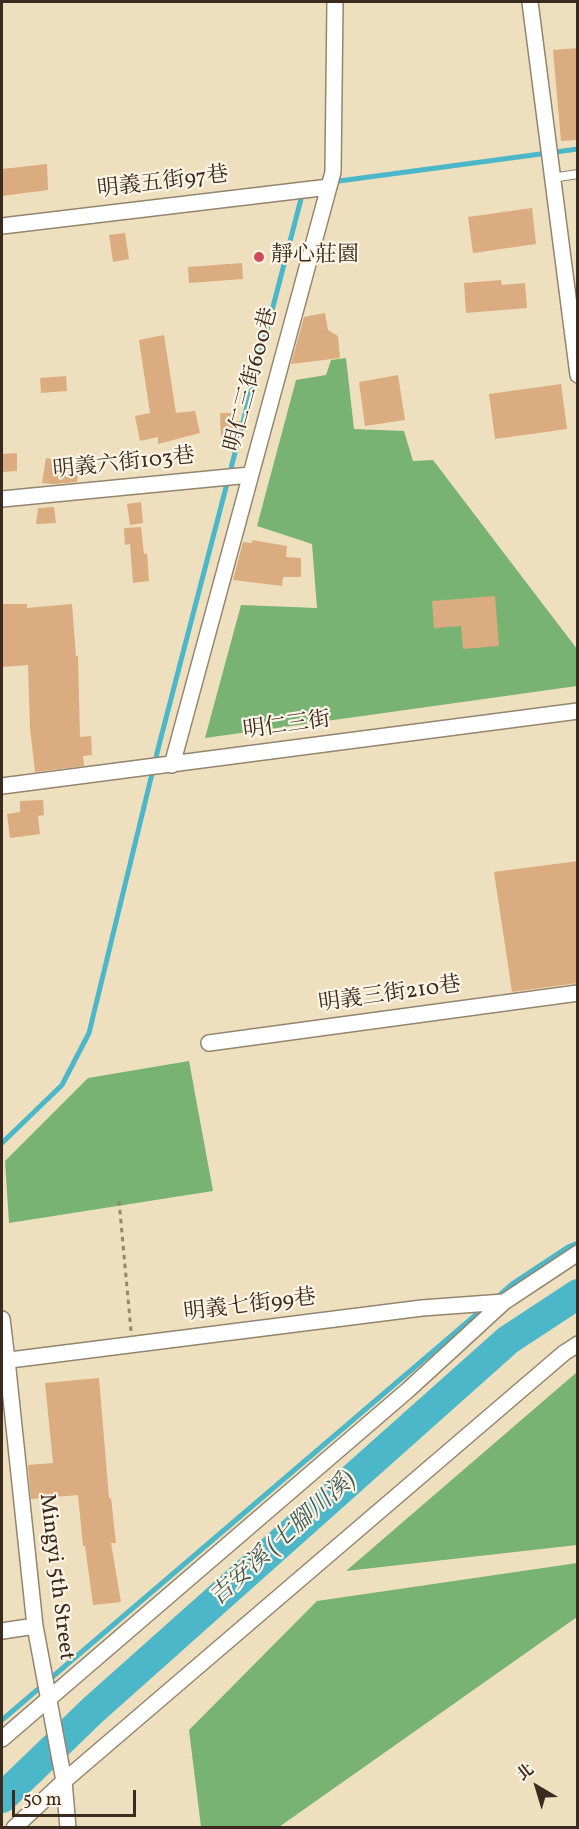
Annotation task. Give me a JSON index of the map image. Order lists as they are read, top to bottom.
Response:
{
  "streets": {
    "street": [
      "明義五街97巷",
      "明仁三街600巷",
      "明義六街103巷",
      "明仁三街",
      "明義三街210巷",
      "明義七街99巷",
      "Mingyi 5th Street"
    ]
  },
  "crossings": [
    ["明義五街97巷", "明仁三街600巷"],
    ["明仁三街600巷", "明義六街103巷"],
    ["明仁三街600巷", "明仁三街"],
    ["明義七街99巷", "Mingyi 5th Street"]
  ],
  "water": ["吉安溪 (七腳川溪)"],
  "places": ["靜心莊園"],
  "scale_bar": "50 m",
  "north": "top left"
}
